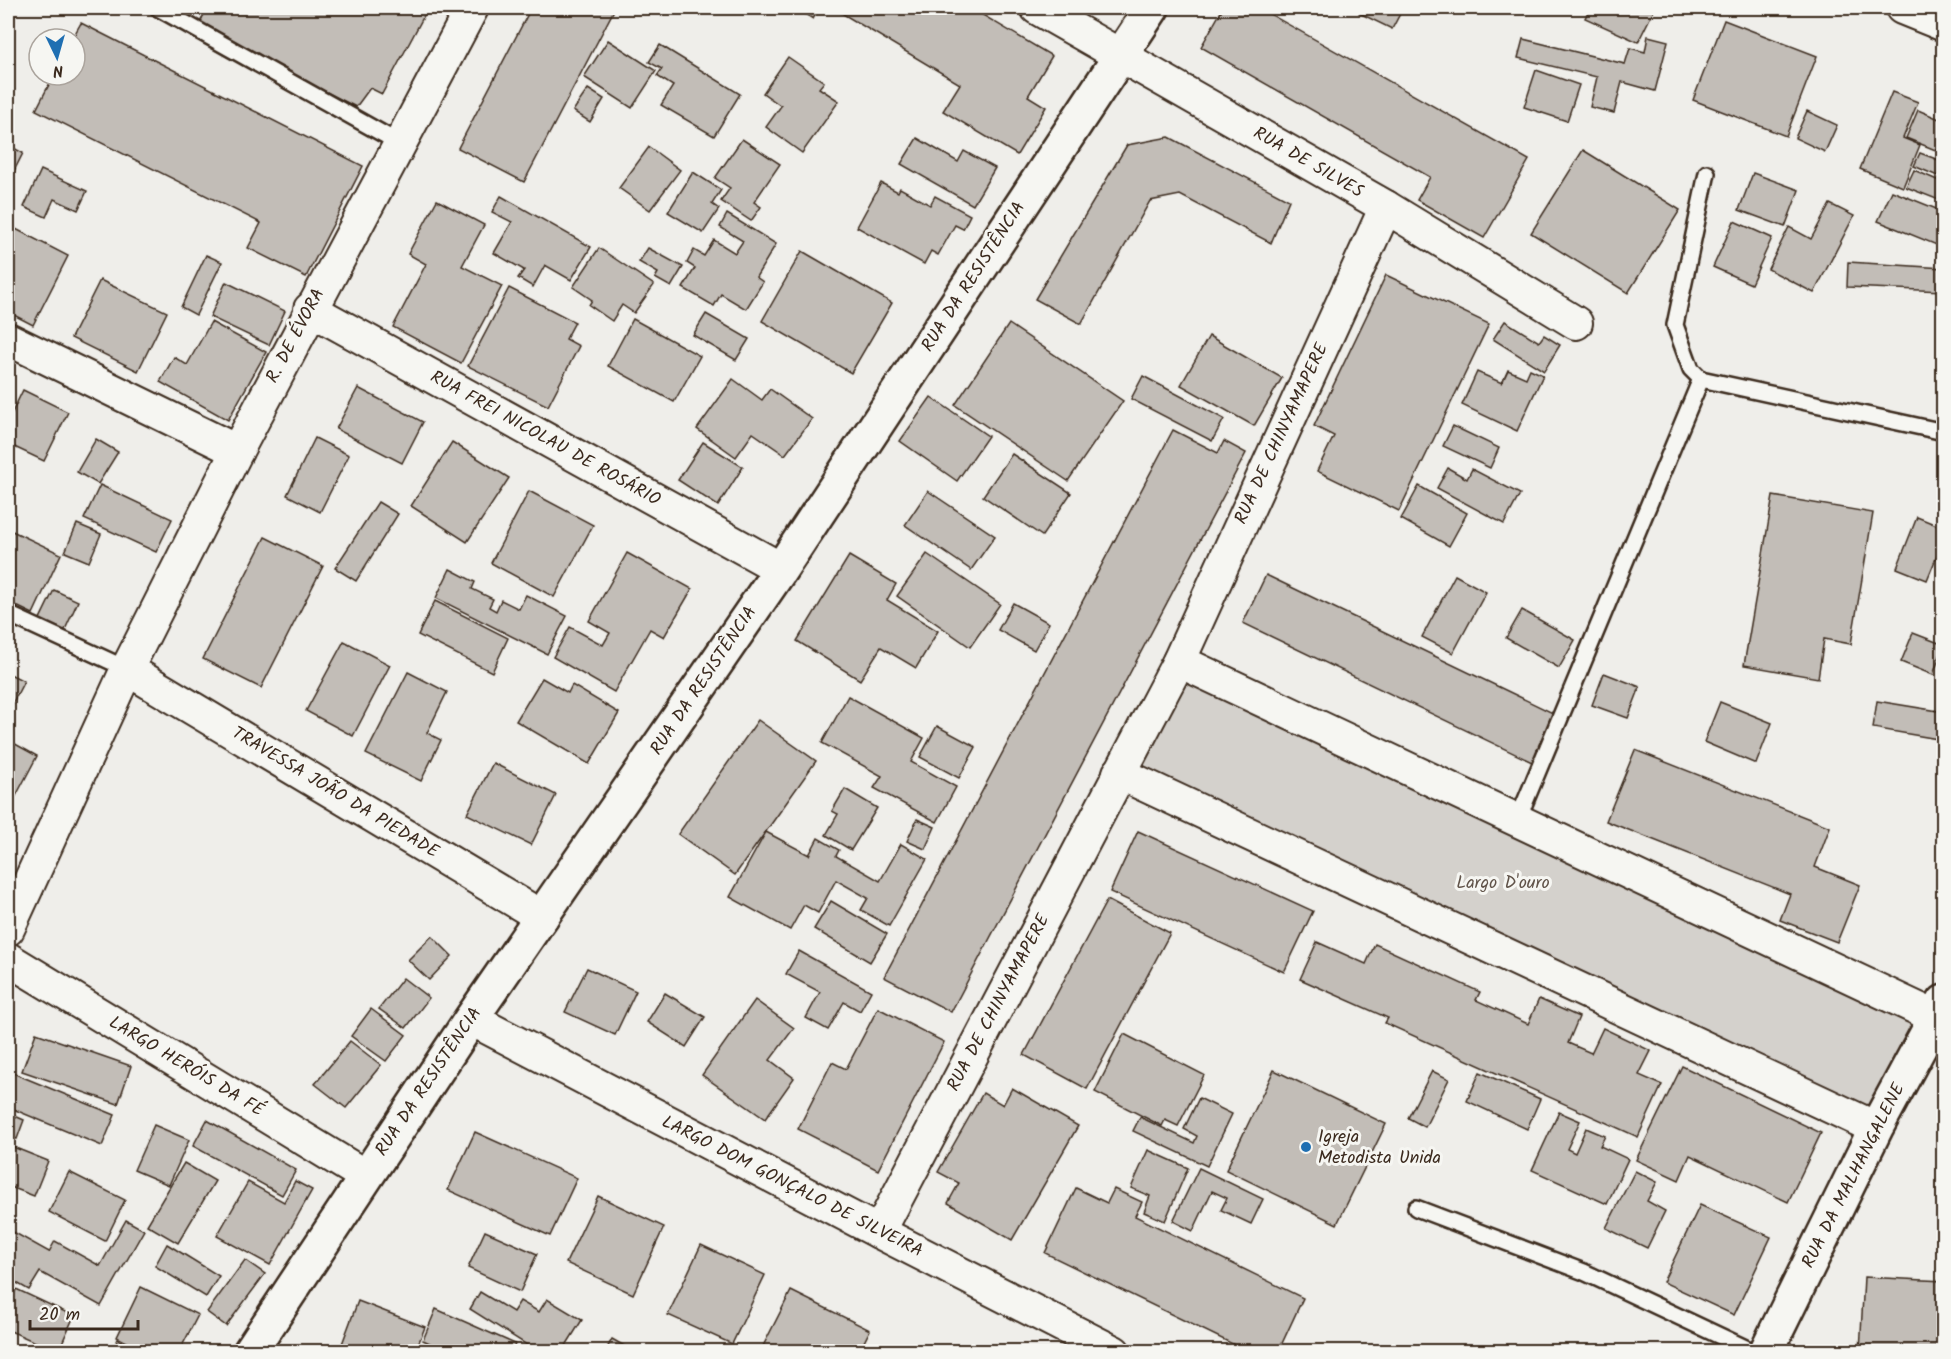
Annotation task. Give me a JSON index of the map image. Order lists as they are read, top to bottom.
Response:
{
  "streets": {
    "street": [
      "RUA DE SILVES",
      "RUA DA RESISTÊNCIA",
      "R. DE ÉVORA",
      "RUA DE CHINYAMAPERE",
      "RUA FREI NICOLAU DE ROSÁRIO",
      "TRAVESSA JOÃO DA PIEDADE",
      "LARGO HERÓIS DA FÉ",
      "RUA DA MALHANGALENE",
      "LARGO DOM GONÇALO DE SILVEIRA"
    ]
  },
  "crossings": [
    ["RUA DE SILVES", "RUA DA RESISTÊNCIA"],
    ["RUA DE SILVES", "RUA DE CHINYAMAPERE"],
    ["RUA DA RESISTÊNCIA", "RUA FREI NICOLAU DE ROSÁRIO"],
    ["RUA DA RESISTÊNCIA", "TRAVESSA JOÃO DA PIEDADE"],
    ["RUA DA RESISTÊNCIA", "LARGO HERÓIS DA FÉ"],
    ["RUA DA RESISTÊNCIA", "LARGO DOM GONÇALO DE SILVEIRA"],
    ["R. DE ÉVORA", "RUA FREI NICOLAU DE ROSÁRIO"],
    ["R. DE ÉVORA", "TRAVESSA JOÃO DA PIEDADE"],
    ["RUA DE CHINYAMAPERE", "LARGO DOM GONÇALO DE SILVEIRA"]
  ],
  "parks": ["Largo D'ouro"],
  "places": ["Igreja Metodista Unida"],
  "scale_bar": "20 m",
  "north": "bottom"
}
